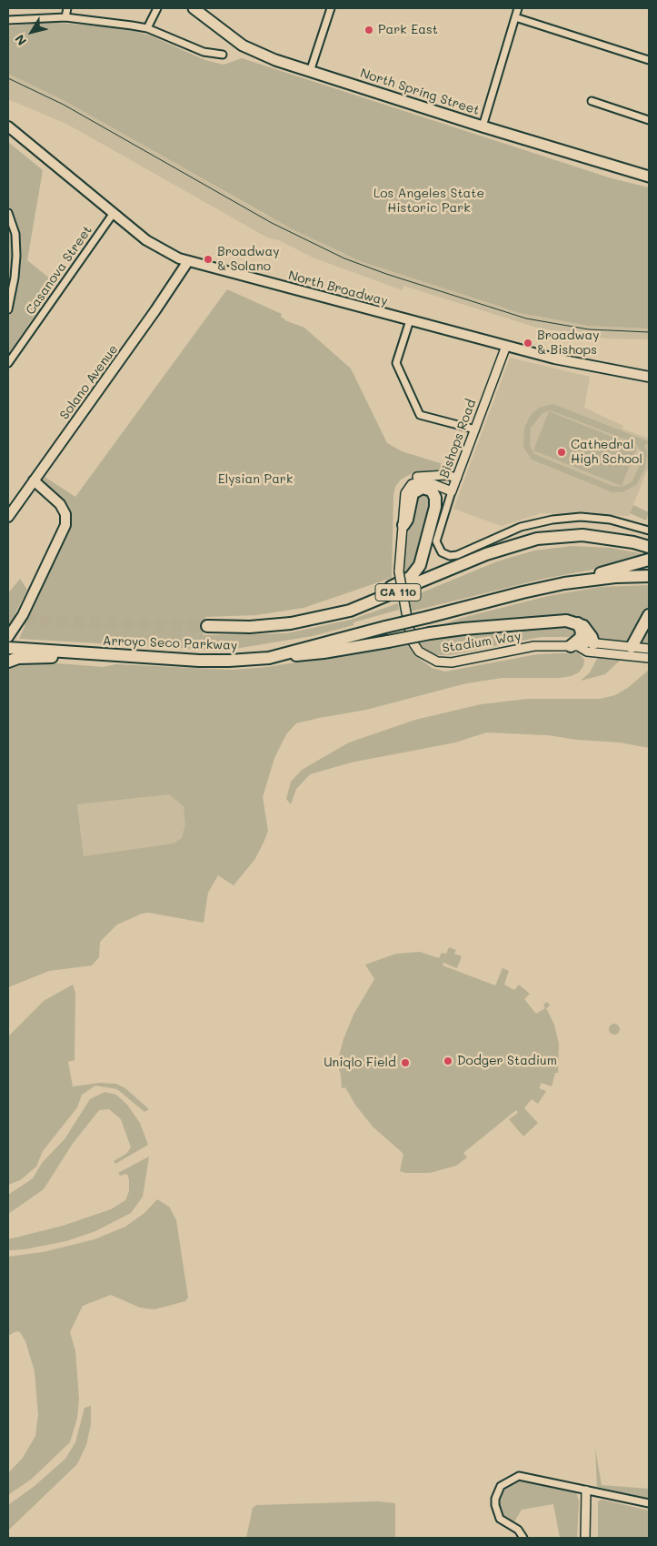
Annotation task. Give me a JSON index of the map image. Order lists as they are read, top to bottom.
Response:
{
  "streets": {
    "highway": ["CA 110", "Arroyo Seco Parkway"],
    "main road": ["North Spring Street", "North Broadway", "Solano Avenue"],
    "street": ["Casanova Street", "Bishops Road", "Stadium Way"]
  },
  "crossings": [
    ["Casanova Street", "North Broadway"],
    ["North Broadway", "Solano Avenue"],
    ["North Broadway", "Bishops Road"],
    ["Bishops Road", "Stadium Way"]
  ],
  "parks": ["Los Angeles State Historic Park", "Elysian Park"],
  "places": [
    "Park East",
    "Broadway & Solano",
    "Broadway & Bishops",
    "Cathedral High School",
    "Dodger Stadium",
    "Uniqlo Field"
  ],
  "north": "bottom left"
}
